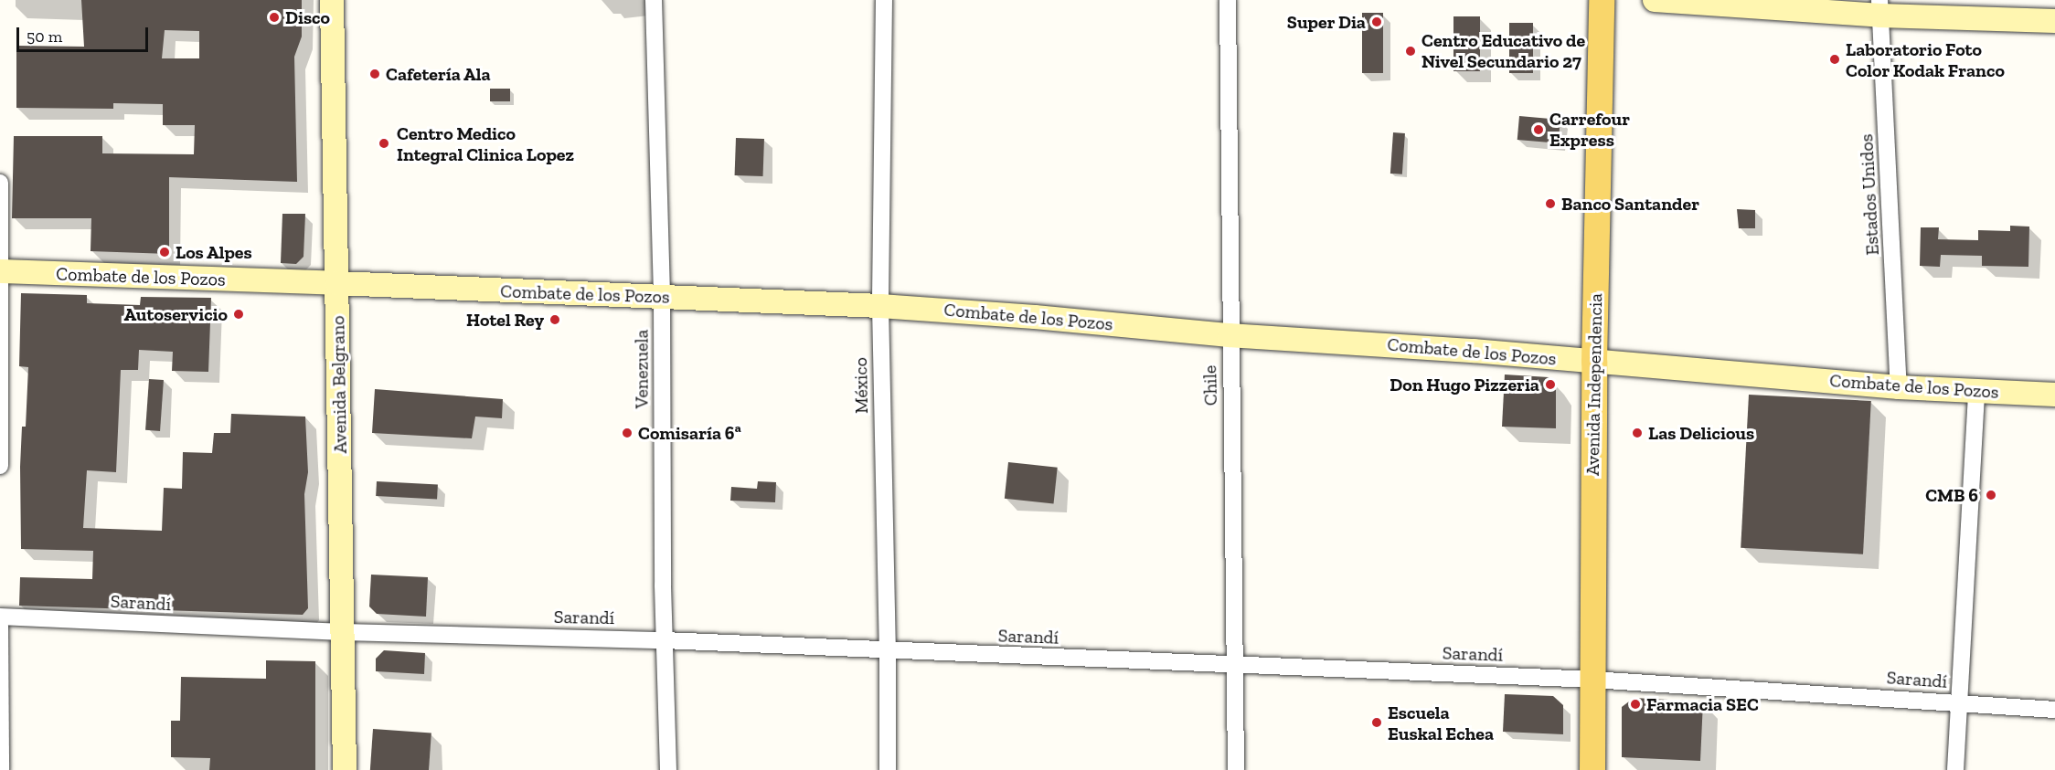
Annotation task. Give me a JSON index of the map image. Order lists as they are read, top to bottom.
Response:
{
  "streets": {
    "main road": ["Avenida Independencia"],
    "street": [
      "Estados Unidos",
      "Combate de los Pozos",
      "Venezuela",
      "Avenida Belgrano",
      "México",
      "Chile",
      "Sarandí"
    ]
  },
  "crossings": [
    ["Estados Unidos", "Combate de los Pozos"],
    ["Combate de los Pozos", "Venezuela"],
    ["Combate de los Pozos", "Avenida Belgrano"],
    ["Combate de los Pozos", "Avenida Independencia"],
    ["Combate de los Pozos", "México"],
    ["Combate de los Pozos", "Chile"],
    ["Venezuela", "Sarandí"],
    ["Avenida Belgrano", "Sarandí"],
    ["Avenida Independencia", "Sarandí"],
    ["México", "Sarandí"],
    ["Chile", "Sarandí"]
  ],
  "places": [
    "Disco",
    "Super Dia",
    "Centro Educativo de Nivel Secundario 27",
    "Laboratorio Foto Color Kodak Franco",
    "Cafetería Ala",
    "Carrefour Express",
    "Centro Medico Integral Clinica Lopez",
    "Banco Santander",
    "Los Alpes",
    "Autoservicio",
    "Hotel Rey",
    "Don Hugo Pizzeria",
    "Comisaría 6ª",
    "Las Delicious",
    "CMB 6",
    "Farmacia SEC",
    "Escuela Euskal Echea"
  ],
  "scale_bar": "50 m"
}
